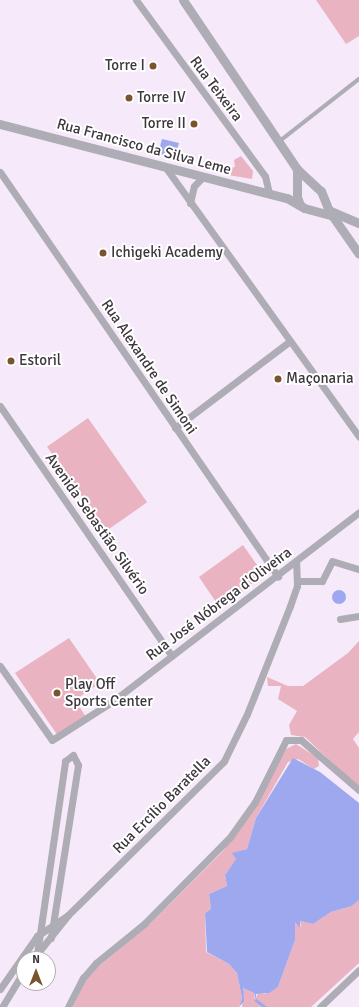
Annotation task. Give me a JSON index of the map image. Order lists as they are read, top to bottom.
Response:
{
  "streets": {
    "street": [
      "Rua Teixeira",
      "Rua Francisco da Silva Leme",
      "Rua Alexandre de Simoni",
      "Avenida Sebastião Silvério",
      "Rua José Nóbrega d'Oliveira",
      "Rua Ercílio Baratella"
    ]
  },
  "crossings": [
    ["Rua Teixeira", "Rua Francisco da Silva Leme"],
    ["Rua Alexandre de Simoni", "Rua José Nóbrega d'Oliveira"],
    ["Avenida Sebastião Silvério", "Rua José Nóbrega d'Oliveira"],
    ["Rua José Nóbrega d'Oliveira", "Rua Ercílio Baratella"]
  ],
  "places": [
    "Torre I",
    "Torre IV",
    "Torre II",
    "Ichigeki Academy",
    "Estoril",
    "Maçonaria",
    "Play Off Sports Center"
  ],
  "north": "top"
}
